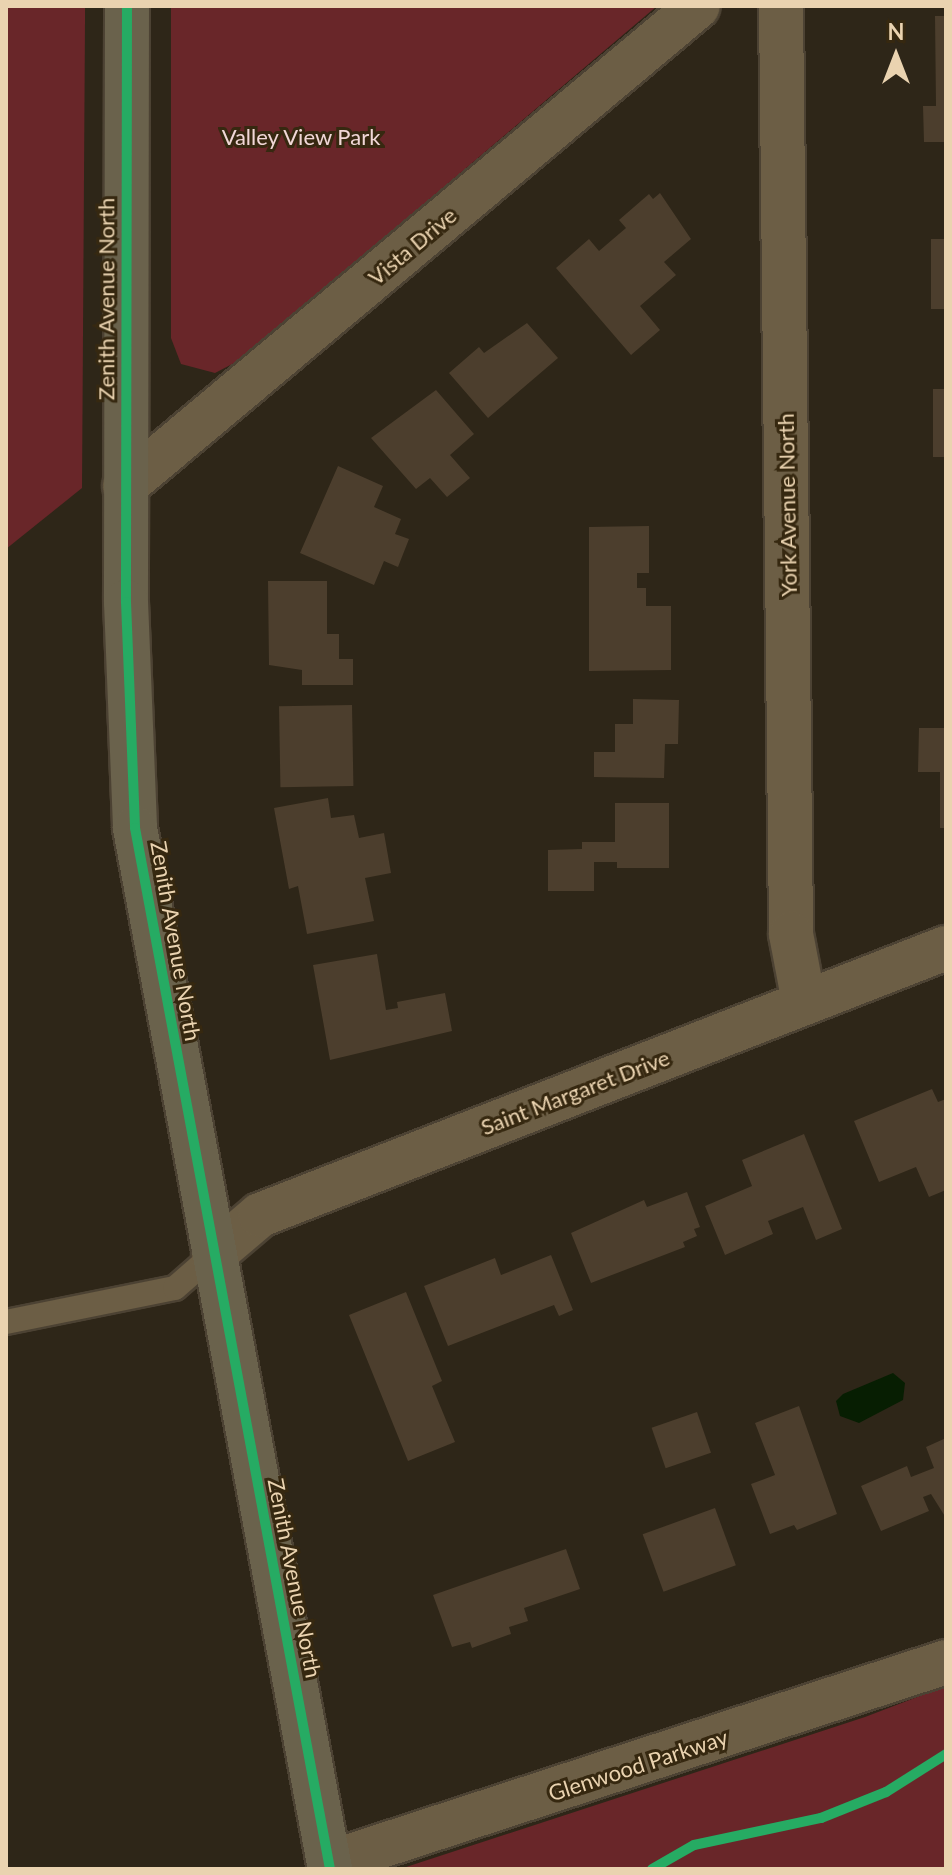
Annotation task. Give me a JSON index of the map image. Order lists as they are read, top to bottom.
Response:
{
  "streets": {
    "street": [
      "Vista Drive",
      "Zenith Avenue North",
      "York Avenue North",
      "Saint Margaret Drive",
      "Glenwood Parkway"
    ]
  },
  "crossings": [
    ["Vista Drive", "Zenith Avenue North"],
    ["Zenith Avenue North", "Saint Margaret Drive"],
    ["Zenith Avenue North", "Glenwood Parkway"],
    ["York Avenue North", "Saint Margaret Drive"]
  ],
  "parks": ["Valley View Park"],
  "north": "top"
}
